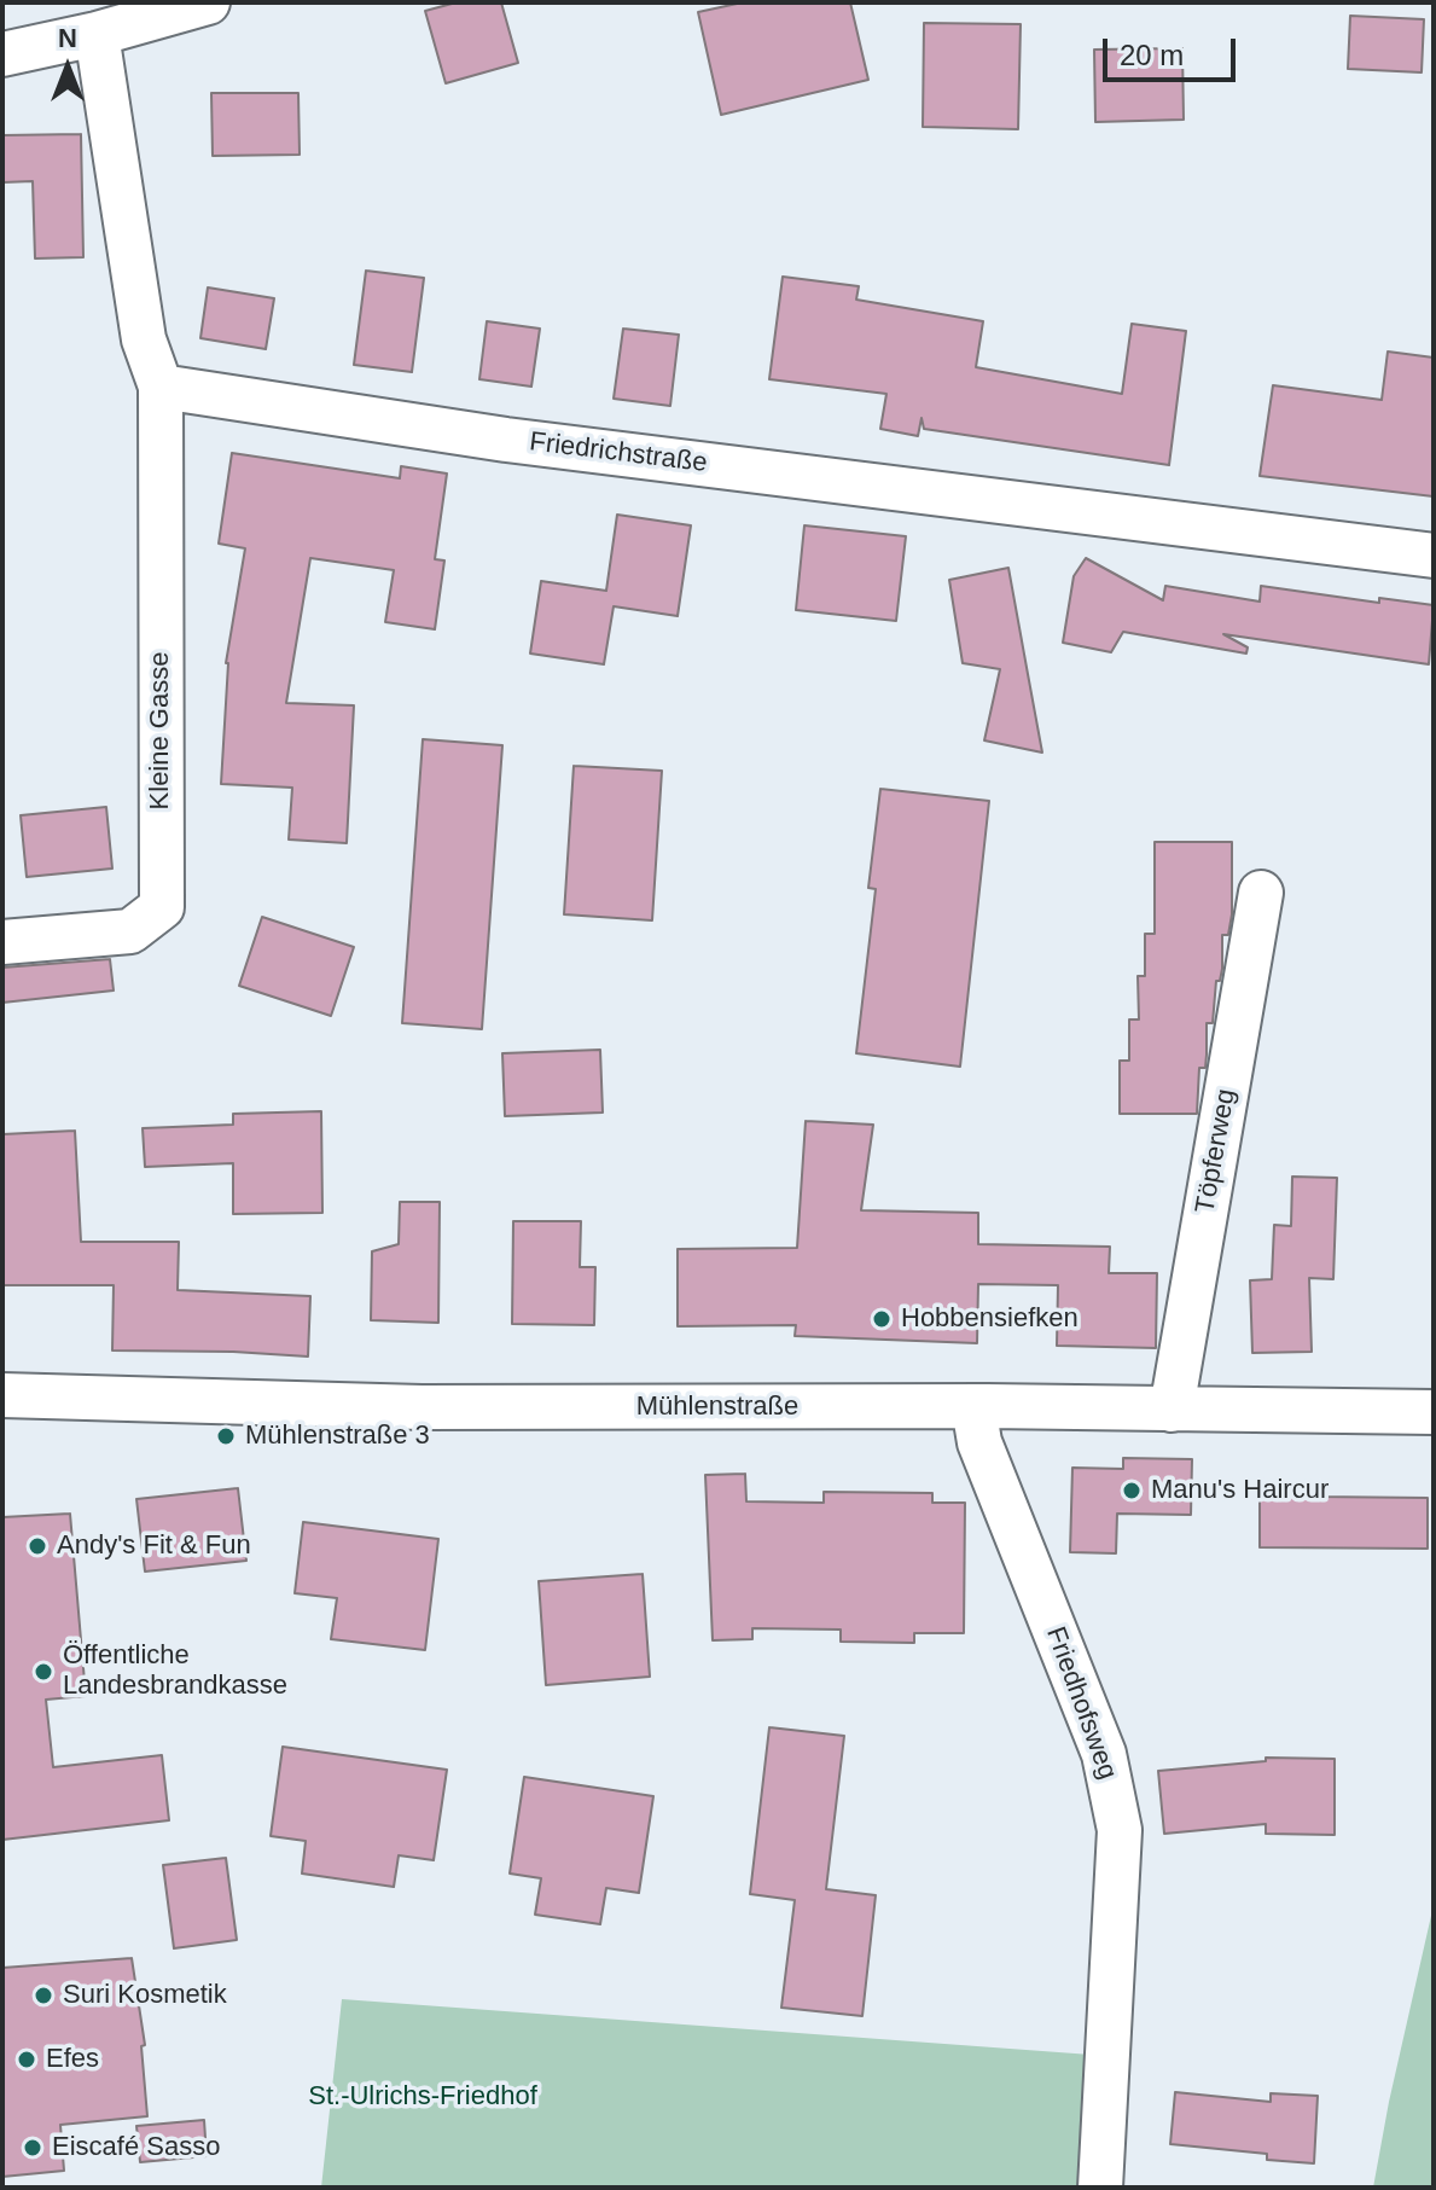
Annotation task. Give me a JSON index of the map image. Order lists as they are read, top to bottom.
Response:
{
  "streets": {
    "street": [
      "Friedrichstraße",
      "Kleine Gasse",
      "Töpferweg",
      "Mühlenstraße",
      "Friedhofsweg"
    ]
  },
  "crossings": [
    ["Friedrichstraße", "Kleine Gasse"],
    ["Töpferweg", "Mühlenstraße"],
    ["Mühlenstraße", "Friedhofsweg"]
  ],
  "parks": ["St.-Ulrichs-Friedhof"],
  "places": [
    "Hobbensiefken",
    "Mühlenstraße 3",
    "Manu's Haircur",
    "Andy's Fit & Fun",
    "Öffentliche Landesbrandkasse",
    "Suri Kosmetik",
    "Efes",
    "Eiscafé Sasso"
  ],
  "scale_bar": "20 m",
  "north": "top"
}
